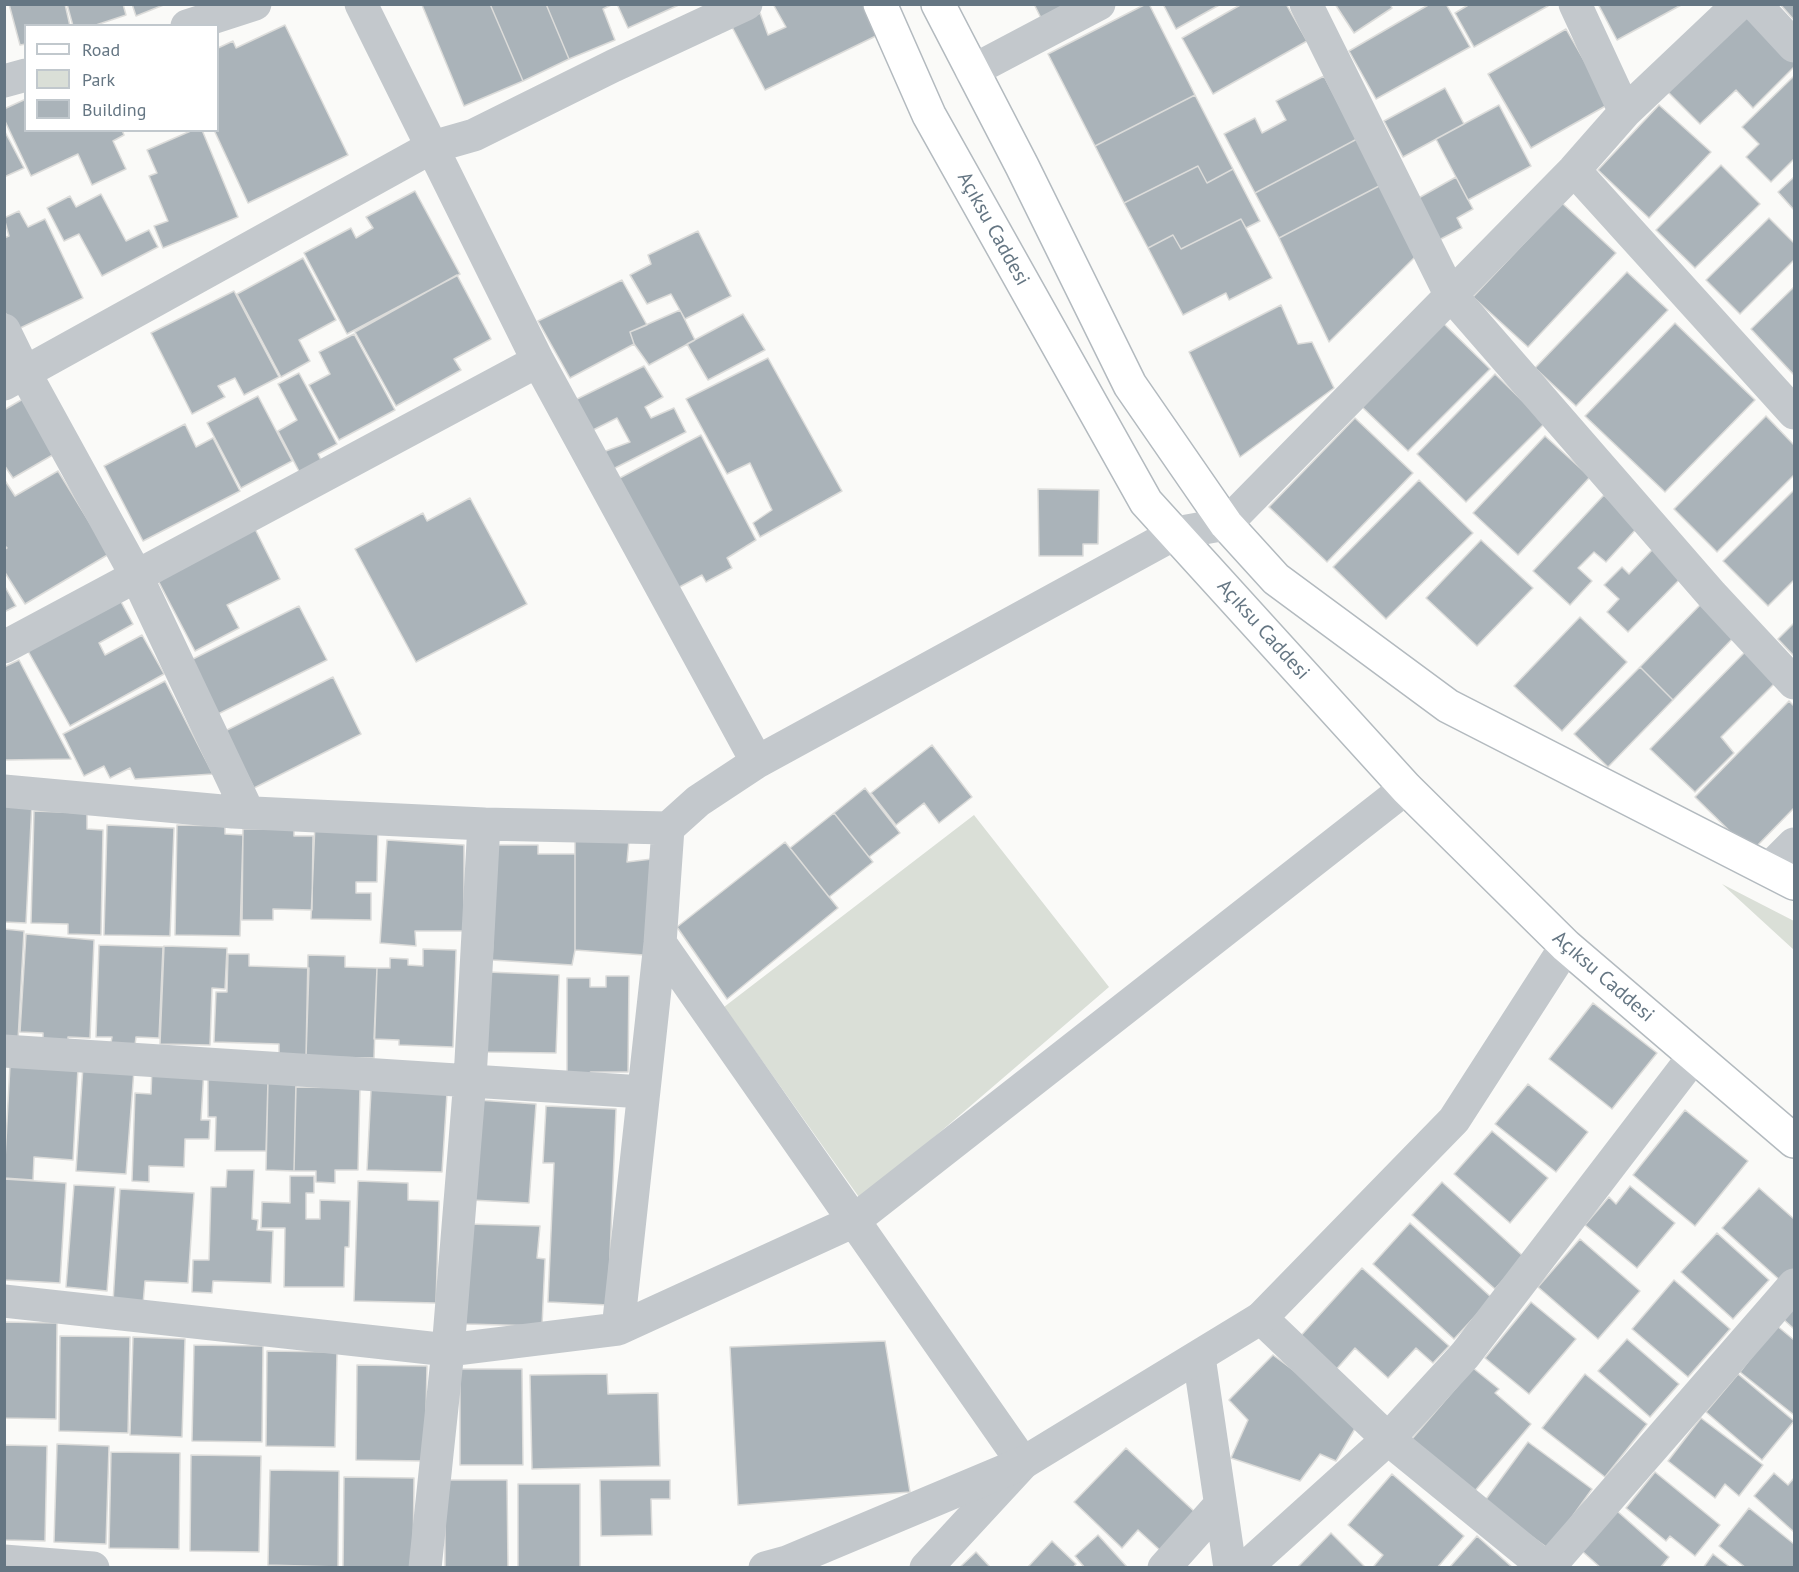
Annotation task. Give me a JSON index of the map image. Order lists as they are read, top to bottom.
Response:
{
  "streets": {
    "main road": ["Açıksu Caddesi"]
  },
  "legend": ["Road", "Park", "Building"]
}
